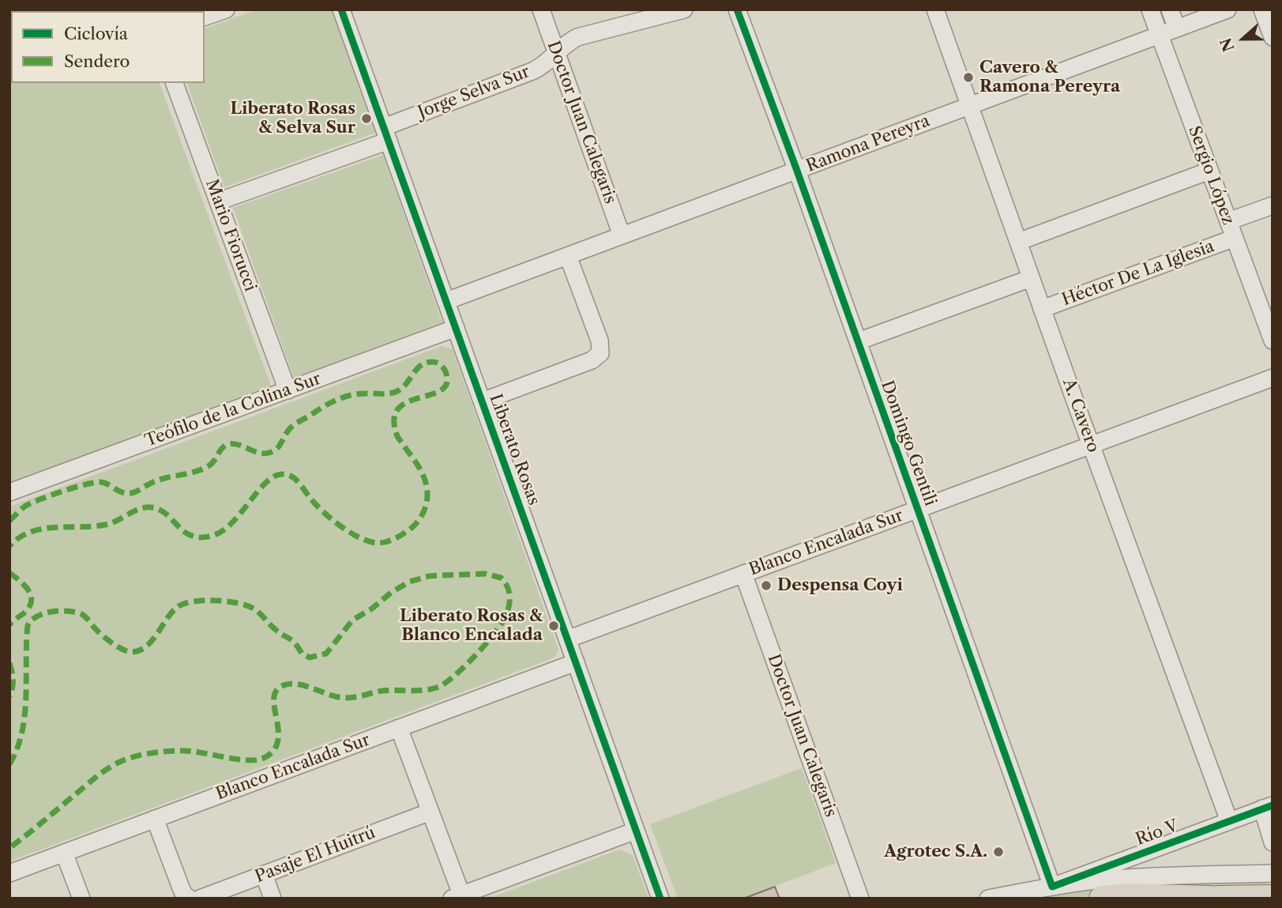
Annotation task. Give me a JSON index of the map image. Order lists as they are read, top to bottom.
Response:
{
  "streets": {
    "street": [
      "Jorge Selva Sur",
      "Doctor Juan Calegaris",
      "Ramona Pereyra",
      "Sergio López",
      "Mario Fiorucci",
      "Héctor De La Iglesia",
      "Teófilo de la Colina Sur",
      "A. Cavero",
      "Domingo Gentili",
      "Liberato Rosas",
      "Blanco Encalada Sur",
      "Río V",
      "Pasaje El Huitrú"
    ]
  },
  "crossings": [
    ["Jorge Selva Sur", "Doctor Juan Calegaris"],
    ["Jorge Selva Sur", "Mario Fiorucci"],
    ["Jorge Selva Sur", "Liberato Rosas"],
    ["Doctor Juan Calegaris", "Ramona Pereyra"],
    ["Doctor Juan Calegaris", "Blanco Encalada Sur"],
    ["Ramona Pereyra", "Sergio López"],
    ["Ramona Pereyra", "A. Cavero"],
    ["Ramona Pereyra", "Domingo Gentili"],
    ["Ramona Pereyra", "Liberato Rosas"],
    ["Sergio López", "Héctor De La Iglesia"],
    ["Mario Fiorucci", "Teófilo de la Colina Sur"],
    ["Héctor De La Iglesia", "A. Cavero"],
    ["Teófilo de la Colina Sur", "Liberato Rosas"],
    ["A. Cavero", "Blanco Encalada Sur"],
    ["A. Cavero", "Río V"],
    ["Domingo Gentili", "Blanco Encalada Sur"],
    ["Domingo Gentili", "Río V"],
    ["Liberato Rosas", "Blanco Encalada Sur"]
  ],
  "places": [
    "Cavero & Ramona Pereyra",
    "Liberato Rosas & Selva Sur",
    "Despensa Coyi",
    "Liberato Rosas & Blanco Encalada",
    "Agrotec S.A."
  ],
  "legend": ["Ciclovía", "Sendero"],
  "north": "left"
}
